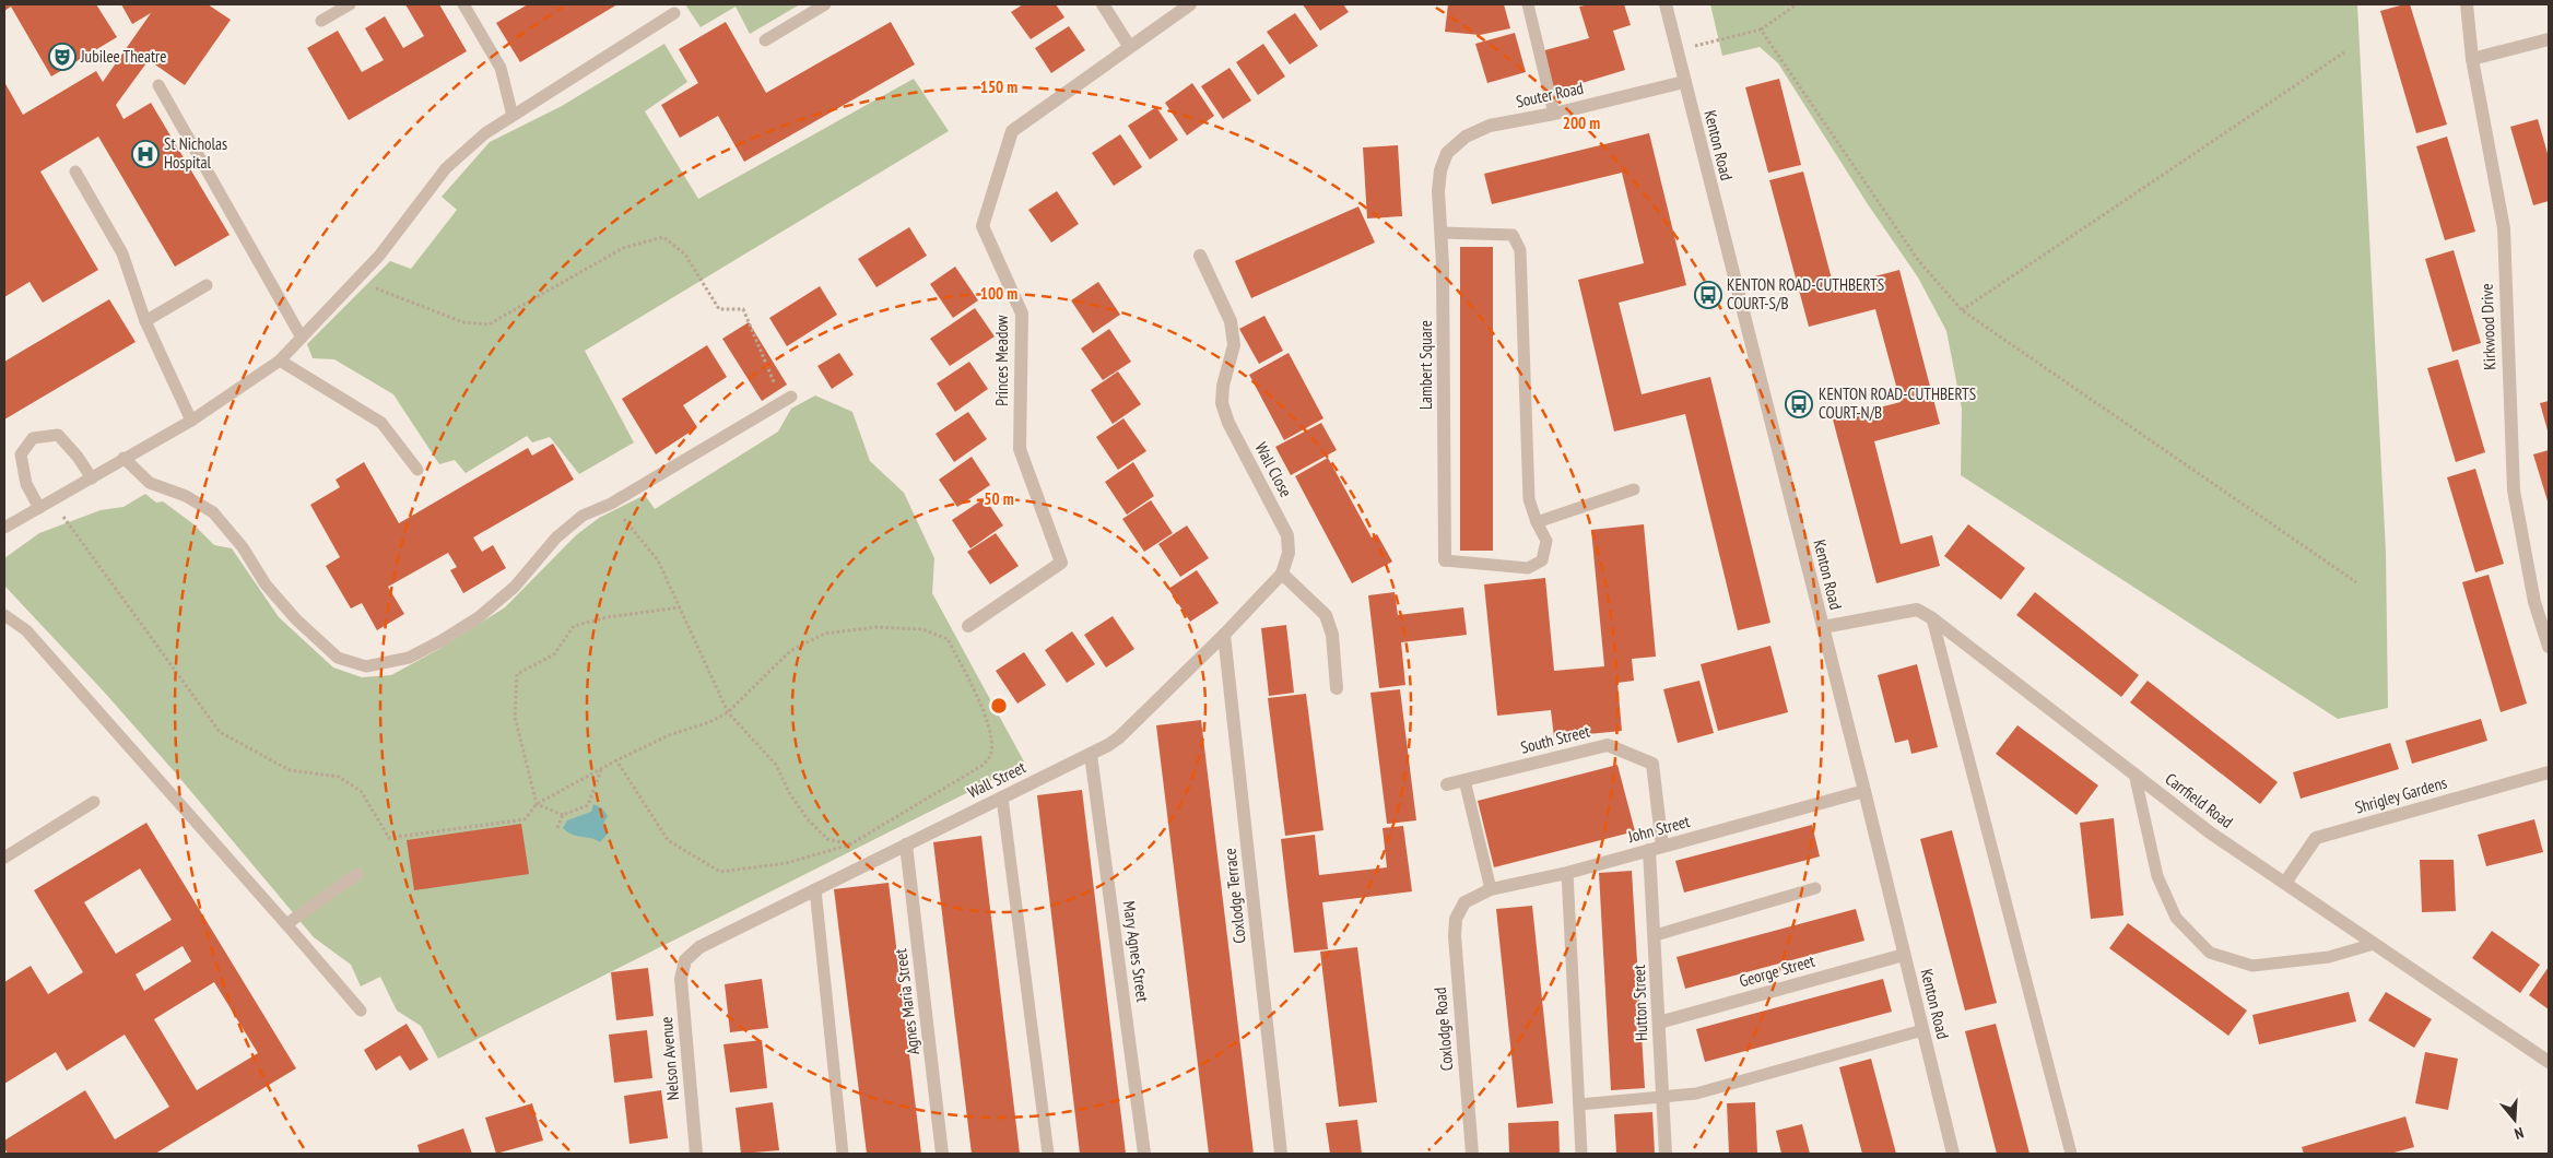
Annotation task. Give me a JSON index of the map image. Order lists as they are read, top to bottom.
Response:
{
  "streets": {
    "street": [
      "Souter Road",
      "Kenton Road",
      "Kirkwood Drive",
      "Princes Meadow",
      "Lambert Square",
      "Wall Close",
      "South Street",
      "Wall Street",
      "Shrigley Gardens",
      "Carrfield Road",
      "John Street",
      "Coxlodge Terrace",
      "Mary Agnes Street",
      "George Street",
      "Agnes Maria Street",
      "Hutton Street",
      "Coxlodge Road",
      "Nelson Avenue"
    ]
  },
  "crossings": [
    ["Souter Road", "Kenton Road"],
    ["Souter Road", "Lambert Square"],
    ["Kenton Road", "Carrfield Road"],
    ["Kenton Road", "John Street"],
    ["Kenton Road", "George Street"],
    ["Wall Close", "Wall Street"],
    ["South Street", "John Street"],
    ["South Street", "Hutton Street"],
    ["Wall Street", "Coxlodge Terrace"],
    ["Wall Street", "Mary Agnes Street"],
    ["Wall Street", "Agnes Maria Street"],
    ["Wall Street", "Nelson Avenue"],
    ["Shrigley Gardens", "Carrfield Road"],
    ["John Street", "Hutton Street"],
    ["John Street", "Coxlodge Road"],
    ["George Street", "Hutton Street"]
  ],
  "places": {
    "theatre": ["Jubilee Theatre"],
    "hospital": ["St Nicholas Hospital"],
    "bus stop": ["KENTON ROAD-CUTHBERTS COURT-S/B", "KENTON ROAD-CUTHBERTS COURT-N/B"]
  },
  "north": "bottom",
  "rings": [
    "150 m",
    "200 m",
    "100 m",
    "50 m"
  ]
}
